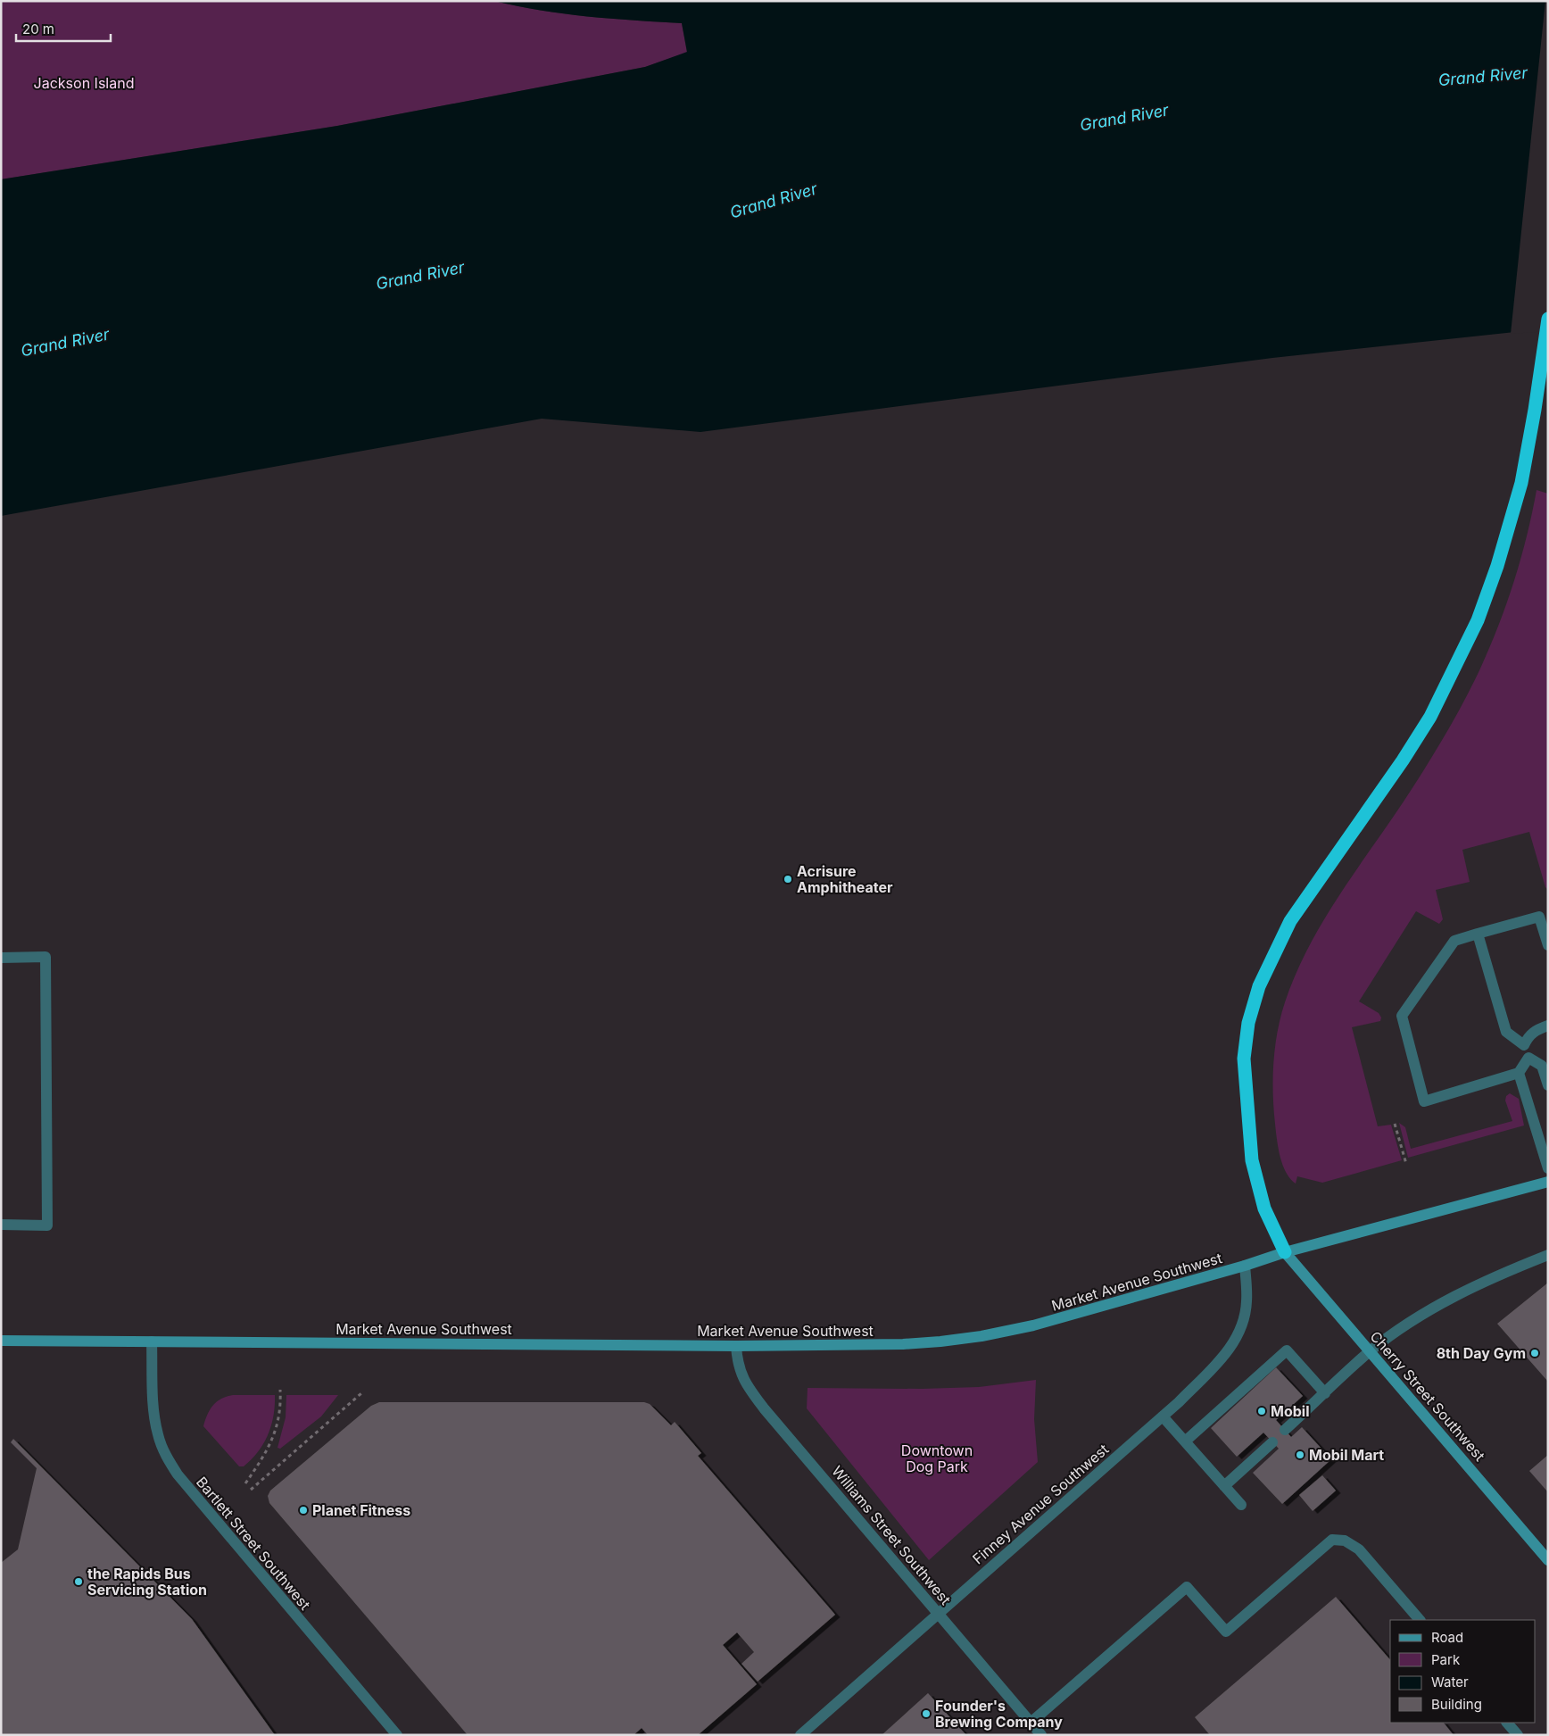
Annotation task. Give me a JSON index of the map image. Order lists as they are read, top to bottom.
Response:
{
  "streets": {
    "main road": ["Market Avenue Southwest", "Cherry Street Southwest"],
    "street": ["Finney Avenue Southwest", "Williams Street Southwest", "Bartlett Street Southwest"]
  },
  "crossings": [
    ["Market Avenue Southwest", "Cherry Street Southwest"],
    ["Market Avenue Southwest", "Finney Avenue Southwest"],
    ["Market Avenue Southwest", "Williams Street Southwest"],
    ["Market Avenue Southwest", "Bartlett Street Southwest"],
    ["Finney Avenue Southwest", "Williams Street Southwest"]
  ],
  "water": ["Grand River"],
  "parks": ["Jackson Island", "Downtown Dog Park"],
  "places": [
    "Acrisure Amphitheater",
    "8th Day Gym",
    "Mobil",
    "Mobil Mart",
    "Planet Fitness",
    "the Rapids Bus Servicing Station",
    "Founder's Brewing Company"
  ],
  "legend": [
    "Road",
    "Park",
    "Water",
    "Building"
  ],
  "scale_bar": "20 m"
}
